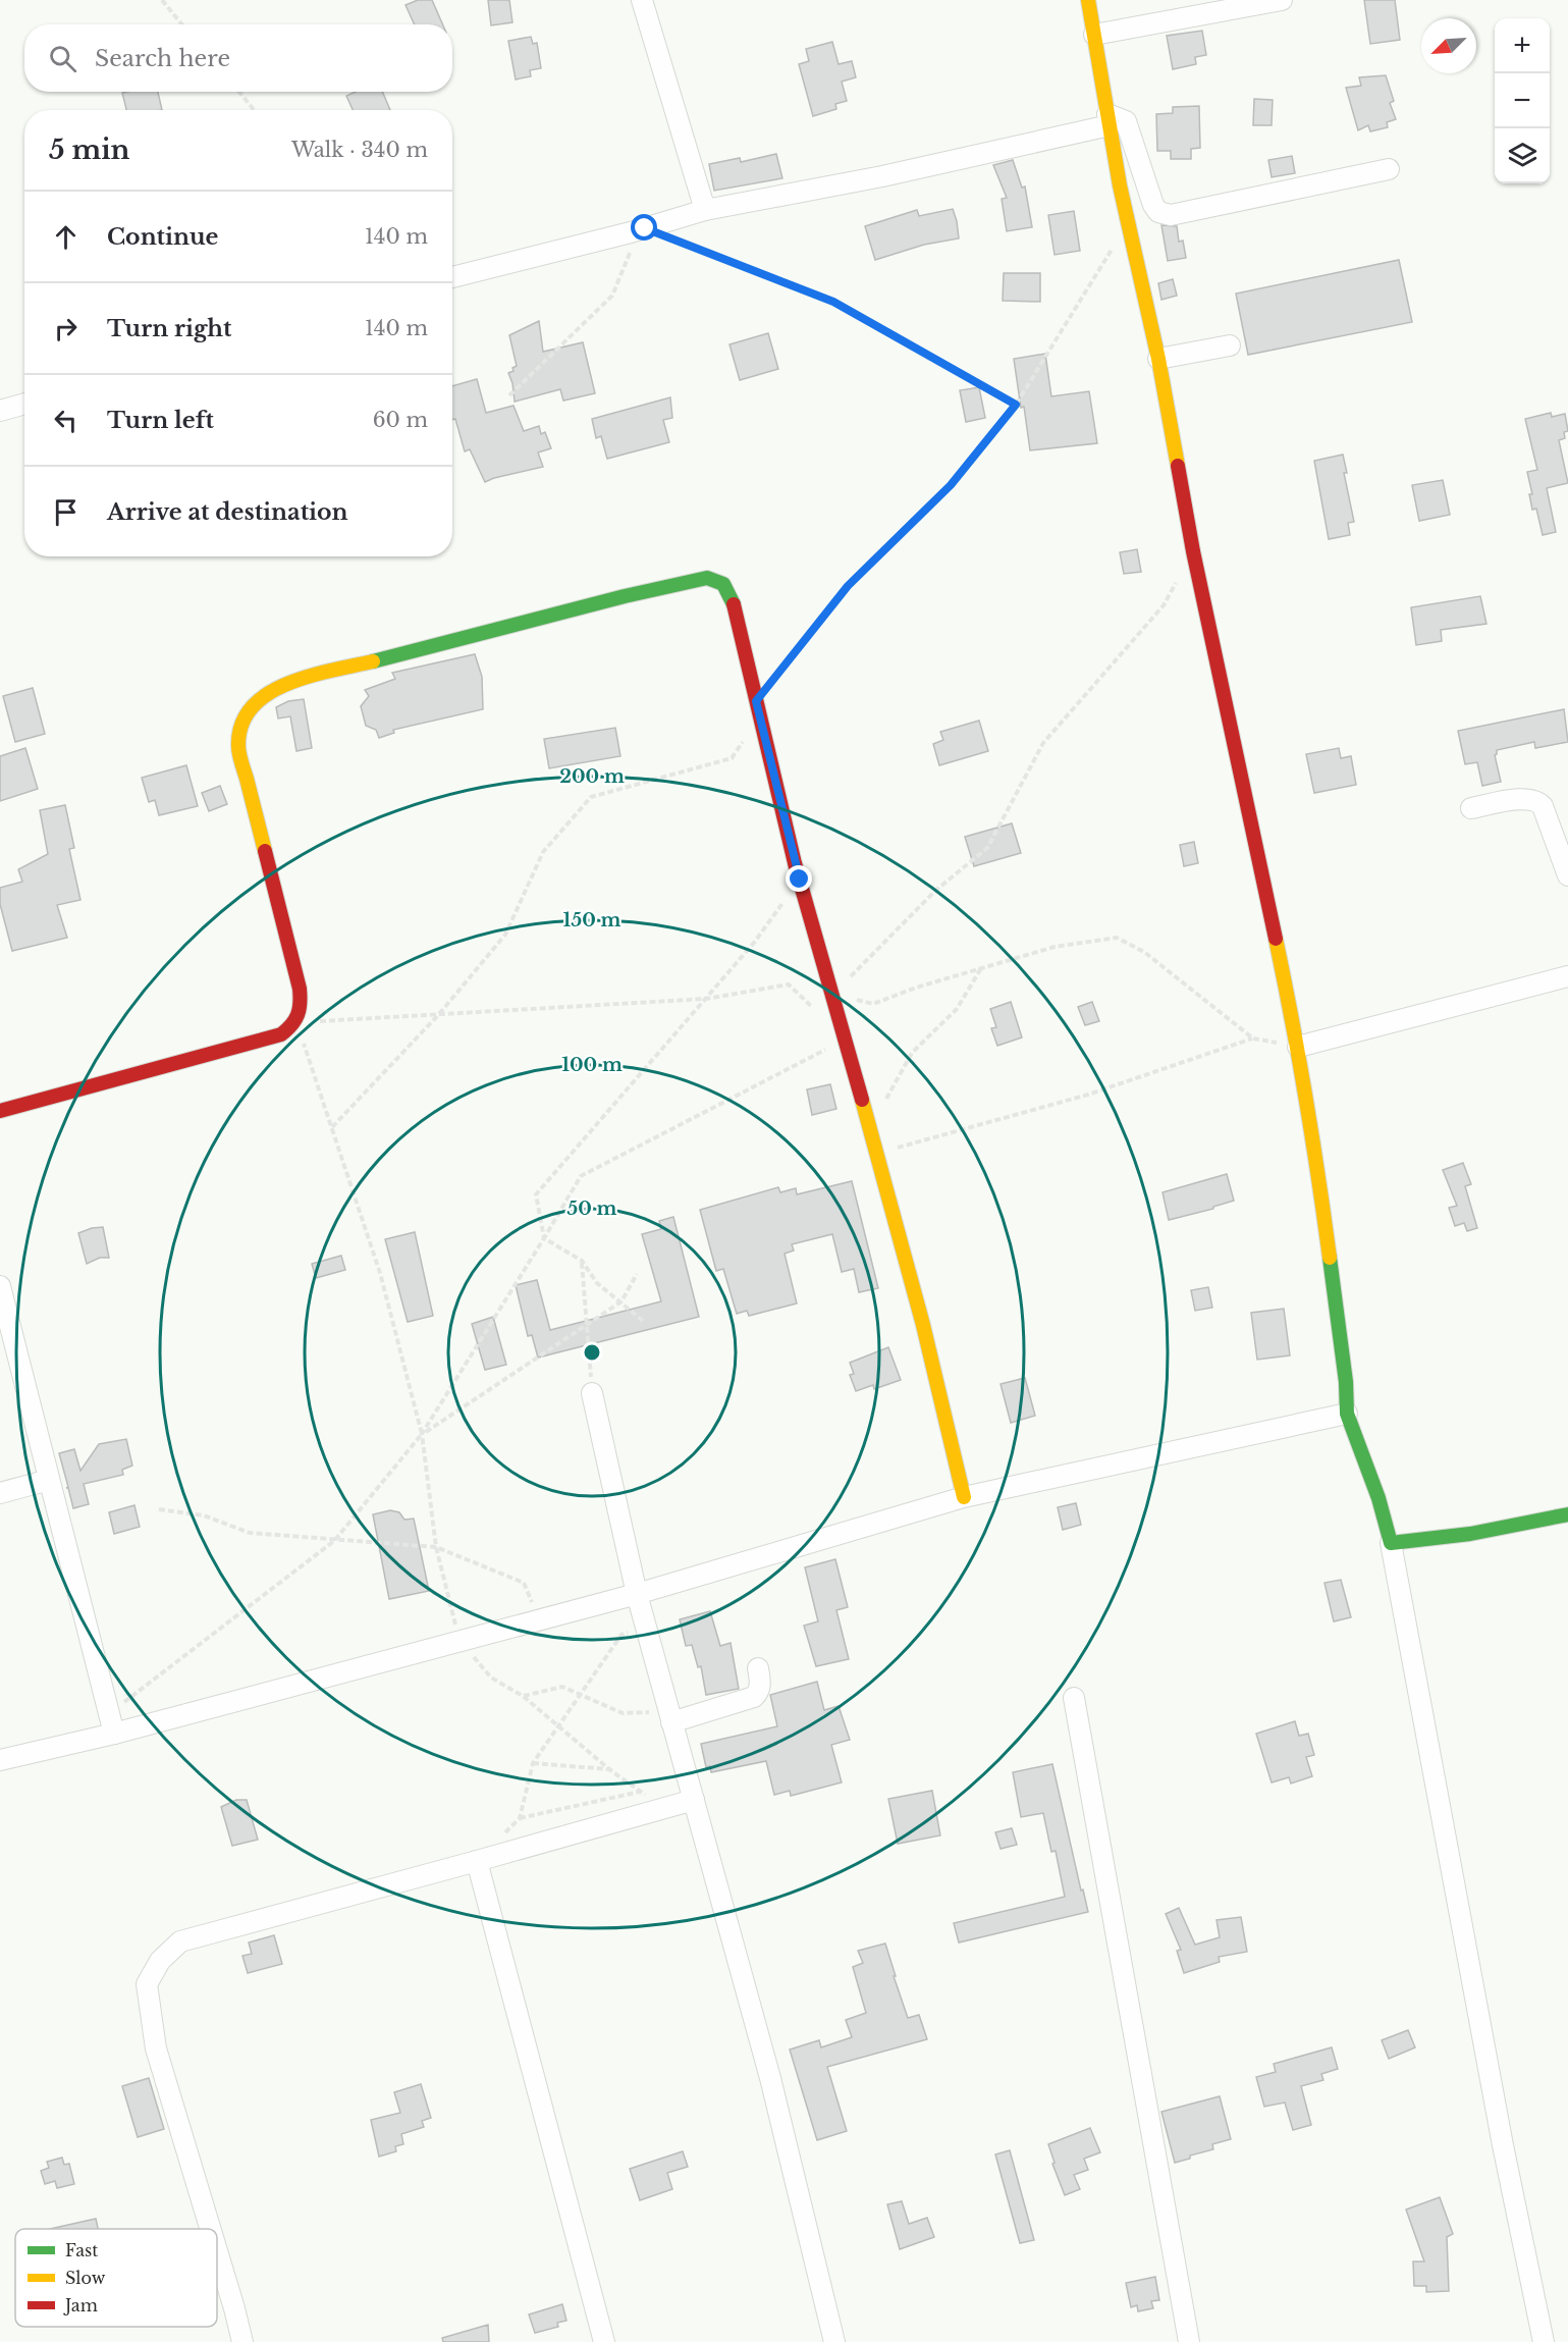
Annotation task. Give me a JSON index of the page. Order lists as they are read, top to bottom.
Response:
{
  "legend": ["Fast", "Slow", "Jam"],
  "north": "bottom left",
  "page": {
    "map_buttons": ["+", "−"],
    "search": "Search here",
    "heading": ["5 min", "Walk · 340 m"],
    "list": [
      ["Continue", "140 m"],
      ["Turn right", "140 m"],
      ["Turn left", "60 m"],
      "Arrive at destination"
    ]
  },
  "rings": [
    "200 m",
    "150 m",
    "100 m",
    "50 m"
  ]
}
